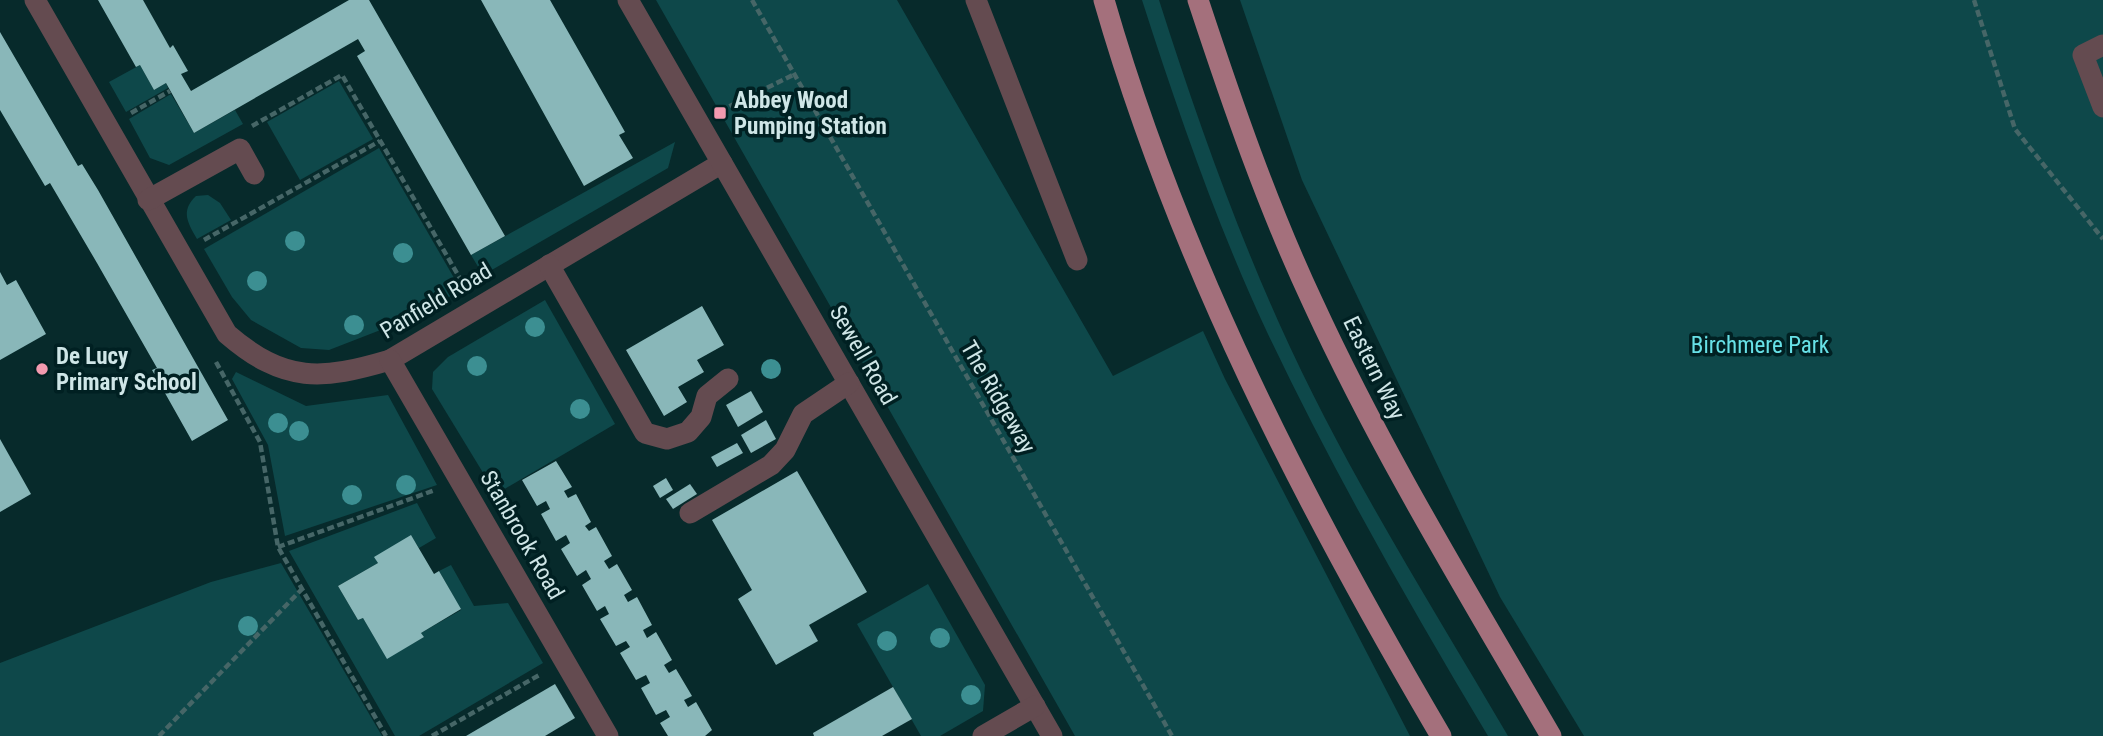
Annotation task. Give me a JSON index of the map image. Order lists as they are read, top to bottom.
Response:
{
  "streets": {
    "main road": ["Eastern Way"],
    "street": ["Panfield Road", "Sewell Road", "Stanbrook Road"],
    "path": ["The Ridgeway"]
  },
  "crossings": [
    ["Panfield Road", "Sewell Road"],
    ["Panfield Road", "Stanbrook Road"]
  ],
  "parks": ["Birchmere Park"],
  "places": {
    "transit": ["Abbey Wood Pumping Station"],
    "other": ["De Lucy Primary School"]
  }
}
